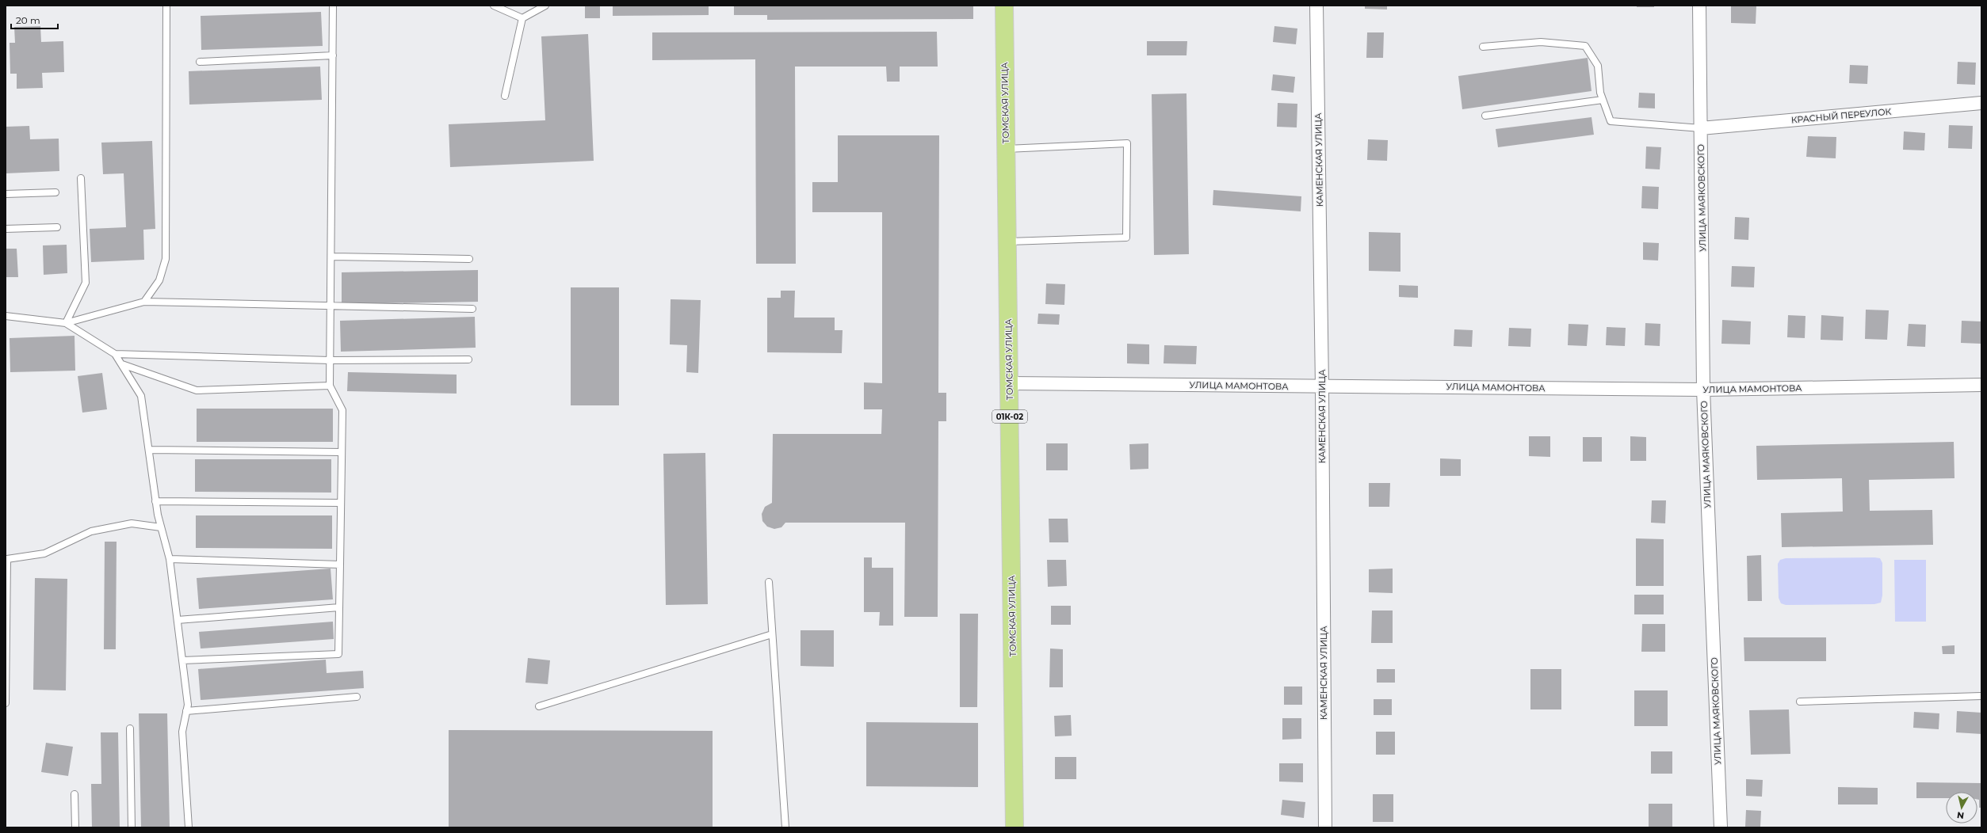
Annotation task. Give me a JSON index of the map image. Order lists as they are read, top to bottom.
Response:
{
  "streets": {
    "main road": ["ТОМСКАЯ УЛИЦА", "01К-02"],
    "street": [
      "КРАСНЫЙ ПЕРЕУЛОК",
      "КАМЕНСКАЯ УЛИЦА",
      "УЛИЦА МАЯКОВСКОГО",
      "УЛИЦА МАМОНТОВА"
    ]
  },
  "crossings": [
    ["ТОМСКАЯ УЛИЦА", "УЛИЦА МАМОНТОВА"],
    ["КРАСНЫЙ ПЕРЕУЛОК", "УЛИЦА МАЯКОВСКОГО"],
    ["КАМЕНСКАЯ УЛИЦА", "УЛИЦА МАМОНТОВА"],
    ["УЛИЦА МАЯКОВСКОГО", "УЛИЦА МАМОНТОВА"]
  ],
  "scale_bar": "20 m",
  "north": "bottom"
}
